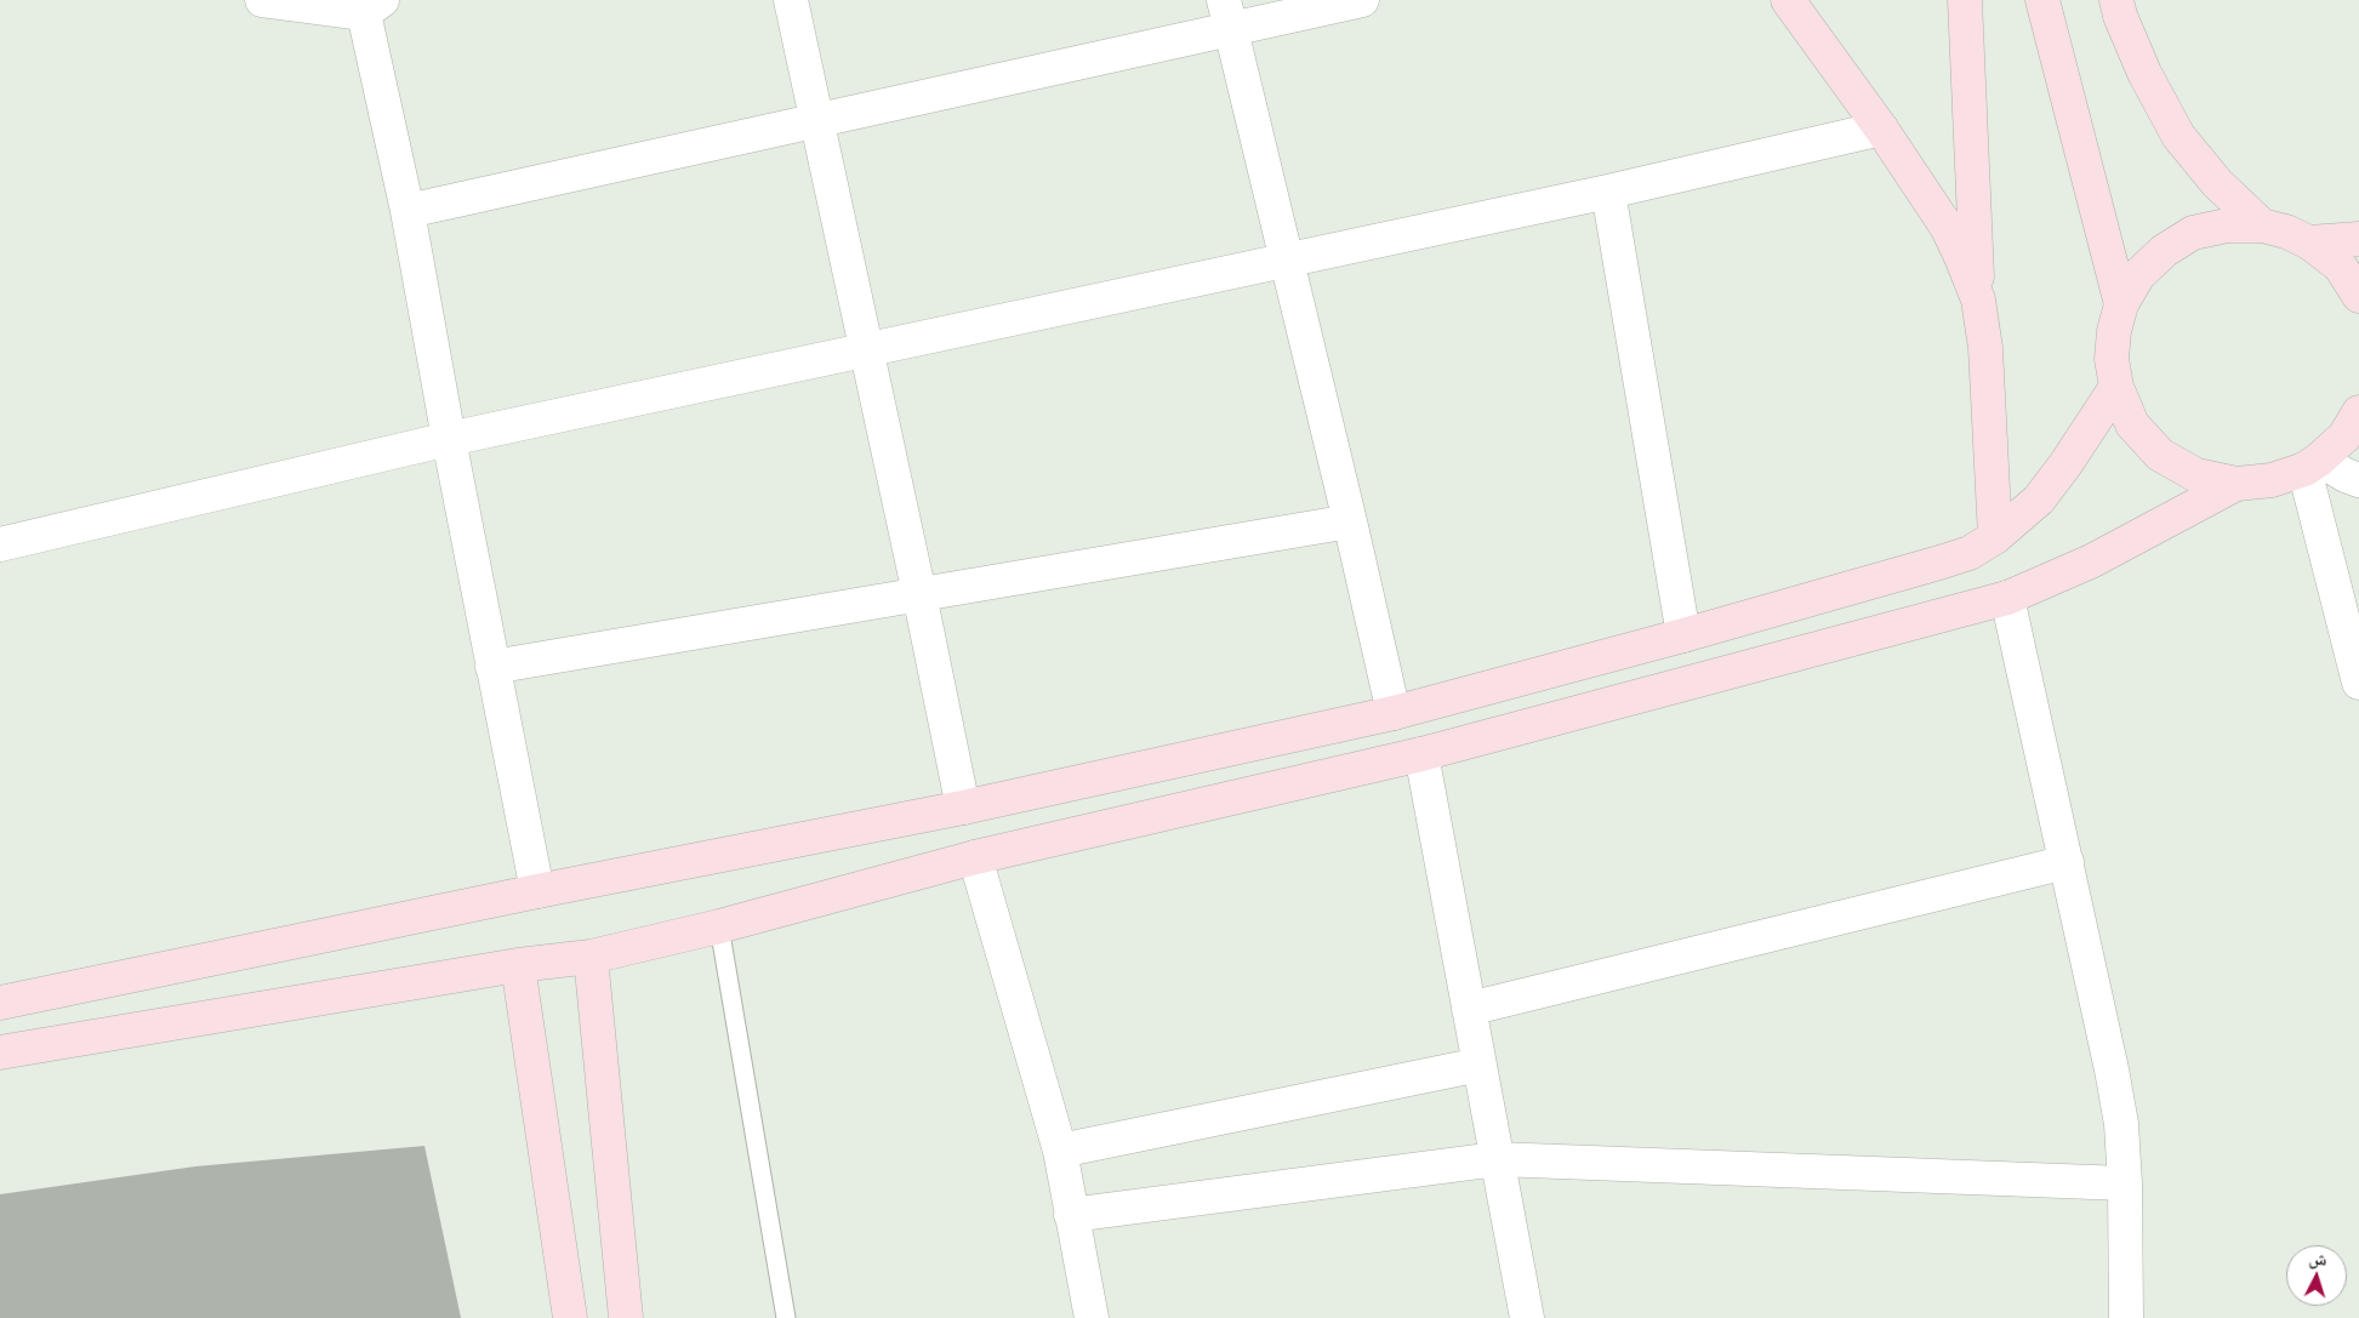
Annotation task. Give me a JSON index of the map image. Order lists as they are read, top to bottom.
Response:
{
  "north": "top"
}
